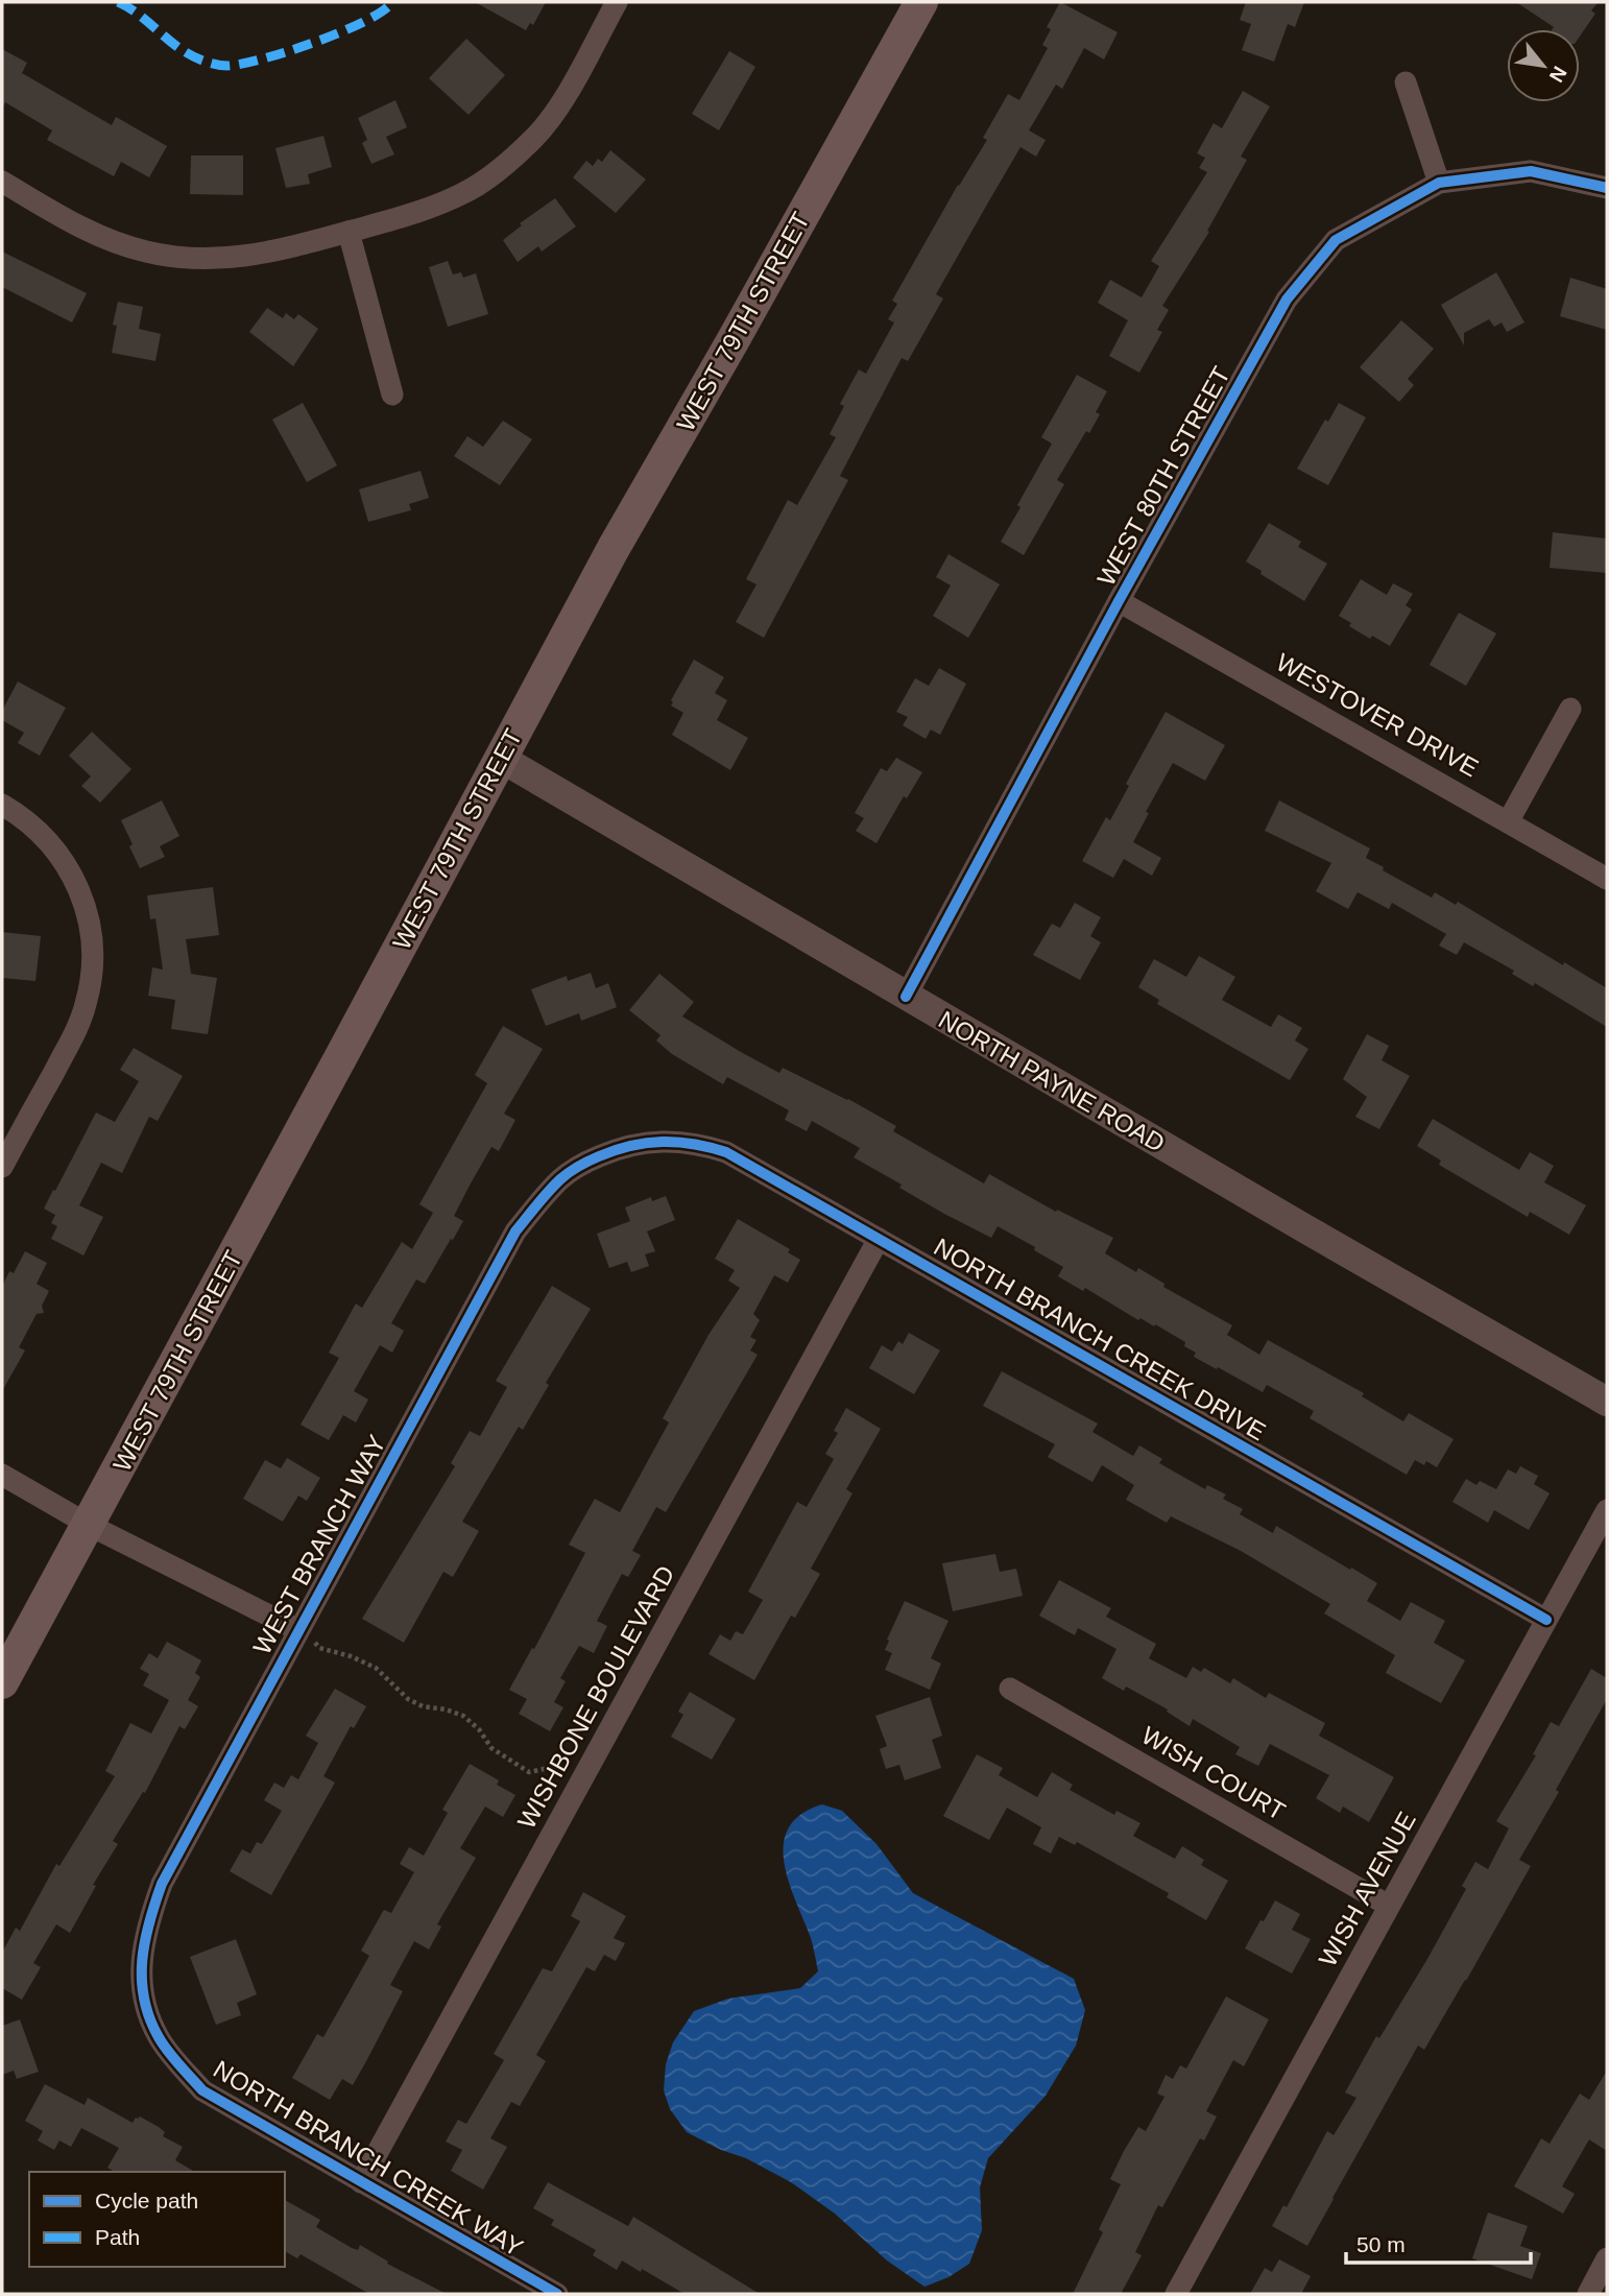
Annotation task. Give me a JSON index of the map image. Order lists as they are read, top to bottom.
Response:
{
  "streets": {
    "main road": ["WEST 79TH STREET"],
    "street": [
      "WEST 80TH STREET",
      "WESTOVER DRIVE",
      "NORTH PAYNE ROAD",
      "NORTH BRANCH CREEK DRIVE",
      "WEST BRANCH WAY",
      "WISHBONE BOULEVARD",
      "WISH COURT",
      "WISH AVENUE",
      "NORTH BRANCH CREEK WAY"
    ]
  },
  "crossings": [
    ["WEST 79TH STREET", "NORTH PAYNE ROAD"],
    ["WEST 80TH STREET", "WESTOVER DRIVE"],
    ["WEST 80TH STREET", "NORTH PAYNE ROAD"],
    ["NORTH BRANCH CREEK DRIVE", "WEST BRANCH WAY"],
    ["NORTH BRANCH CREEK DRIVE", "WISHBONE BOULEVARD"],
    ["NORTH BRANCH CREEK DRIVE", "WISH AVENUE"],
    ["WEST BRANCH WAY", "NORTH BRANCH CREEK WAY"],
    ["WISHBONE BOULEVARD", "NORTH BRANCH CREEK WAY"],
    ["WISH COURT", "WISH AVENUE"]
  ],
  "legend": ["Cycle path", "Path"],
  "scale_bar": "50 m",
  "north": "bottom right"
}
